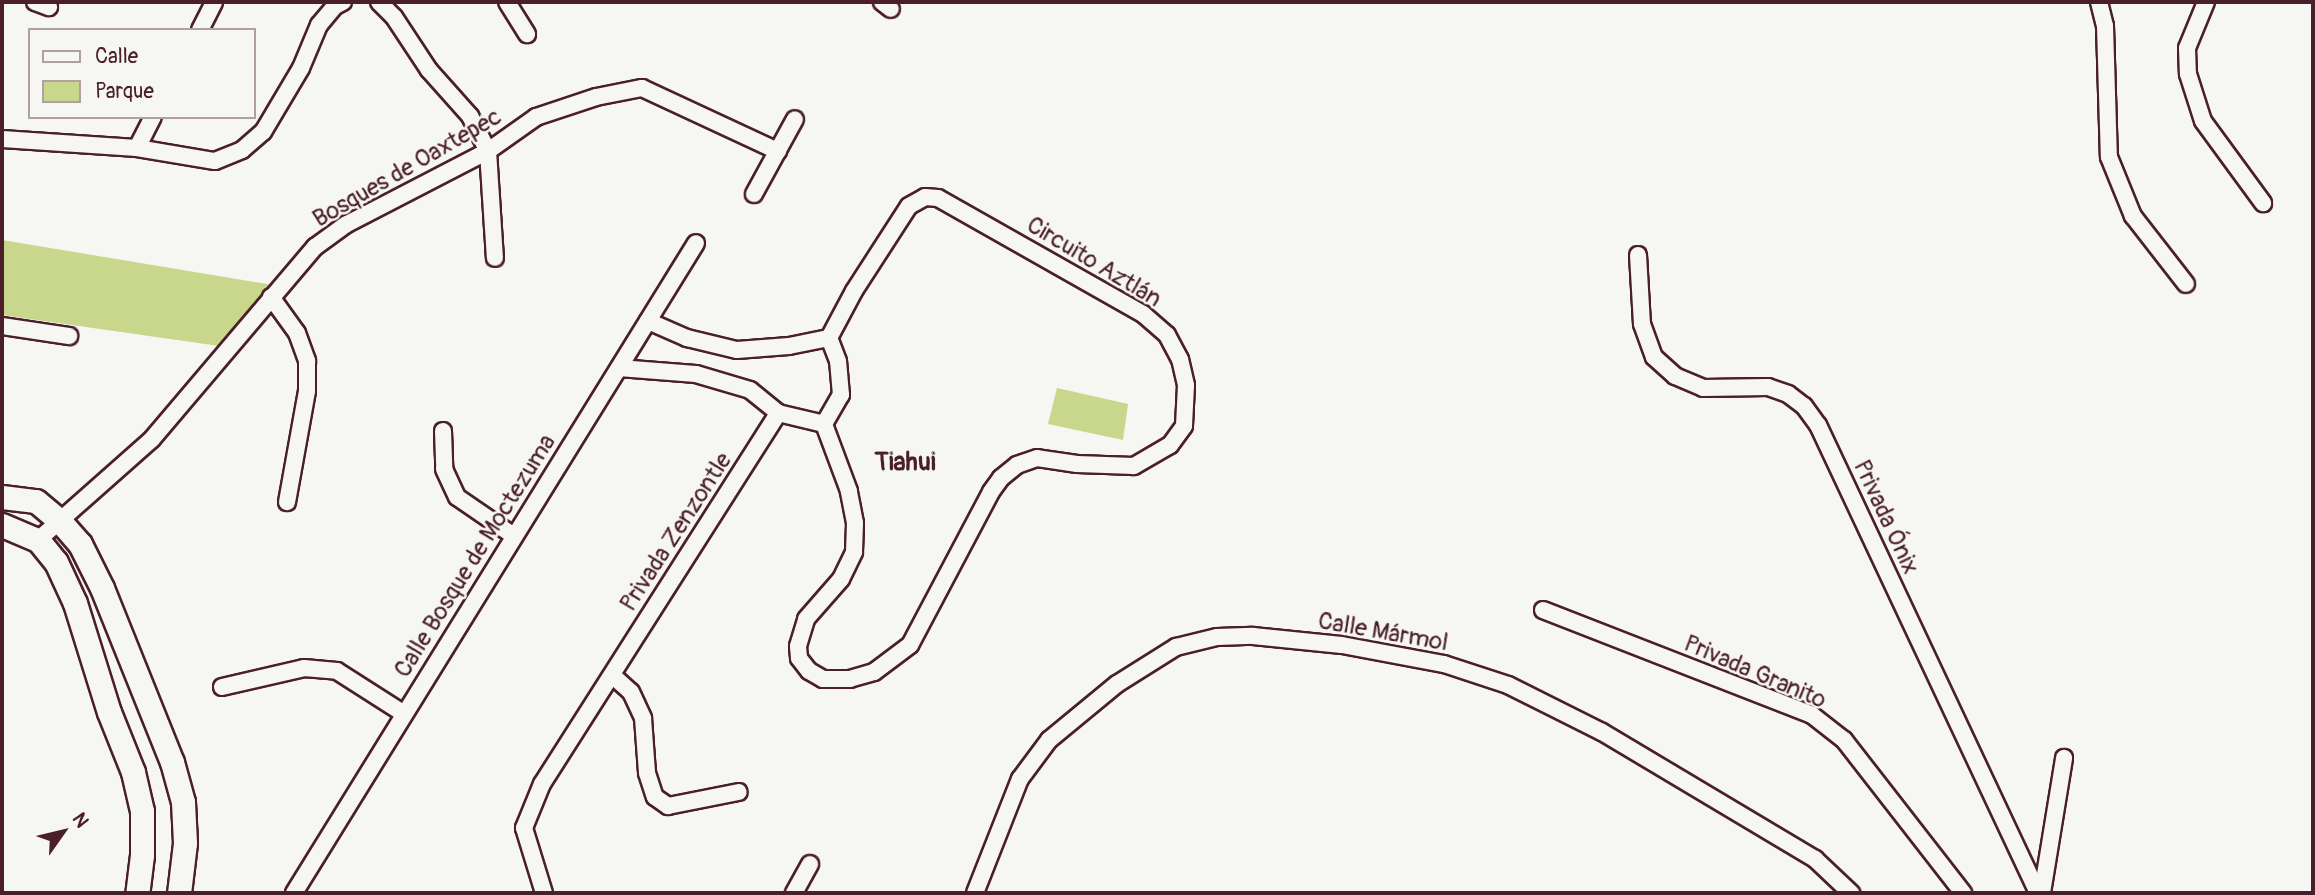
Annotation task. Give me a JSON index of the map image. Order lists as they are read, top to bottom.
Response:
{
  "streets": {
    "street": [
      "Bosques de Oaxtepec",
      "Circuito Aztlán",
      "Privada Ónix",
      "Privada Zenzontle",
      "Calle Bosque de Moctezuma",
      "Calle Mármol",
      "Privada Granito"
    ]
  },
  "districts": ["Tiahui"],
  "legend": ["Calle", "Parque"],
  "north": "top right"
}
